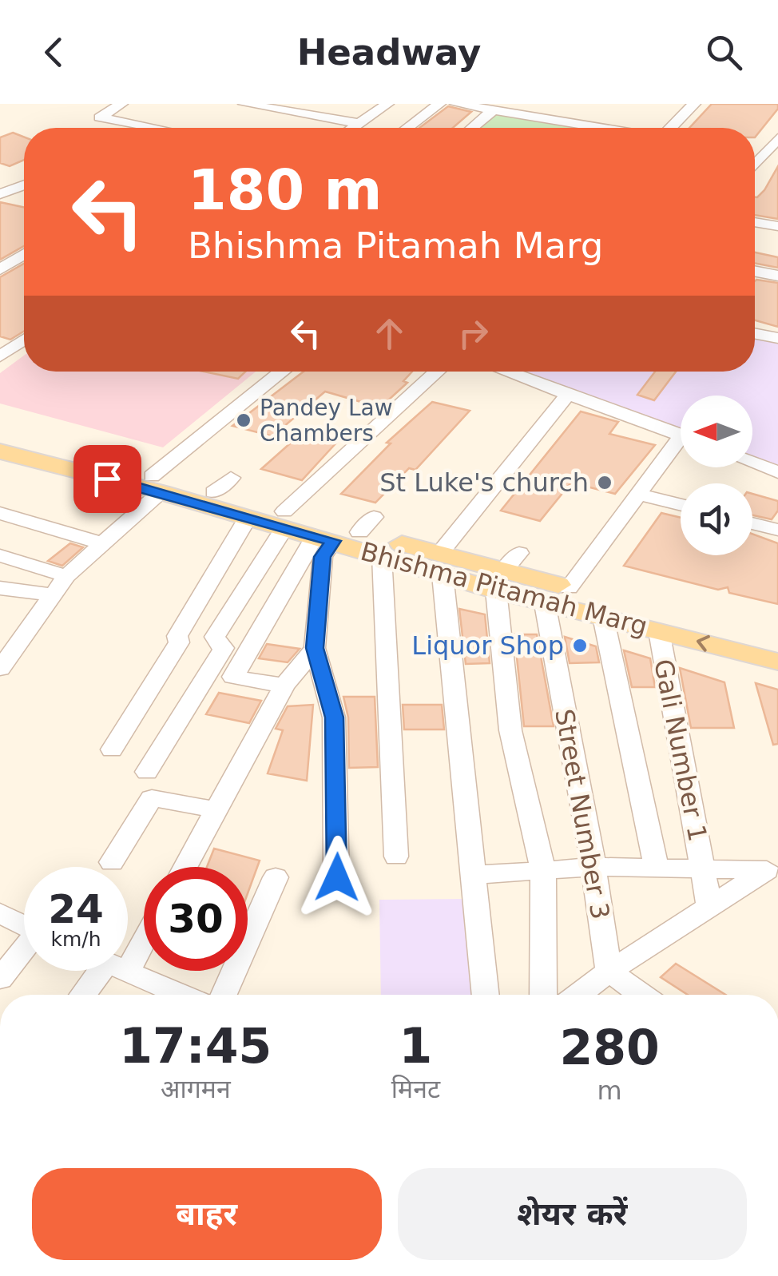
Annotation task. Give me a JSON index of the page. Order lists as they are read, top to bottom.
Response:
{
  "streets": {
    "main road": ["Bhishma Pitamah Marg"],
    "street": ["Gali Number 1", "Street Number 3"]
  },
  "crossings": [
    ["Bhishma Pitamah Marg", "Gali Number 1"],
    ["Bhishma Pitamah Marg", "Street Number 3"]
  ],
  "places": ["Pandey Law Chambers", "St Luke's church", "Liquor Shop"],
  "north": "left",
  "page": {
    "header": "Headway",
    "turn": ["180 m", "Bhishma Pitamah Marg"],
    "speed": "24 km/h",
    "limit": "30",
    "eta": [
      "17:45",
      "आगमन",
      "1",
      "मिनट",
      "280",
      "m"
    ],
    "buttons": ["बाहर", "शेयर करें"]
  }
}
